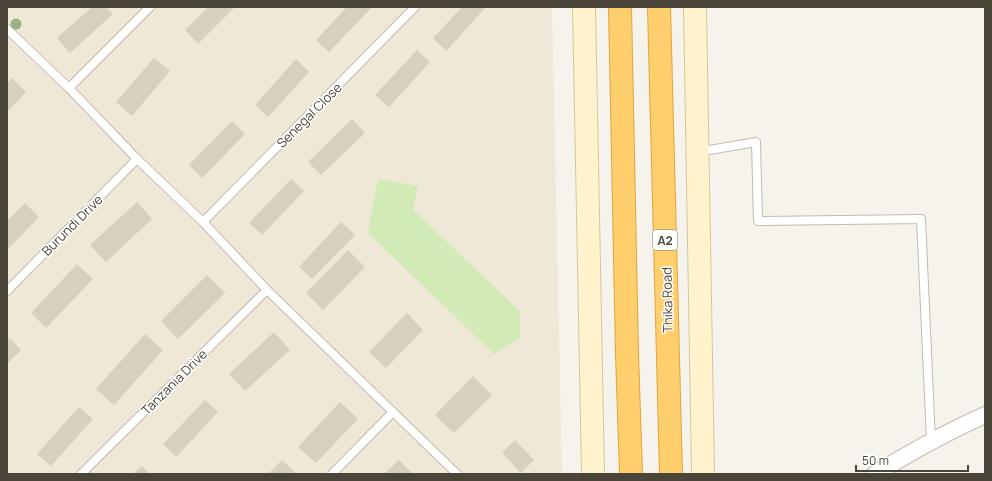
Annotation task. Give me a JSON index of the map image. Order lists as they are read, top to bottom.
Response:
{
  "streets": {
    "highway": ["A2", "Thika Road"],
    "lane": ["Senegal Close", "Burundi Drive", "Tanzania Drive"]
  },
  "scale_bar": "50 m"
}
